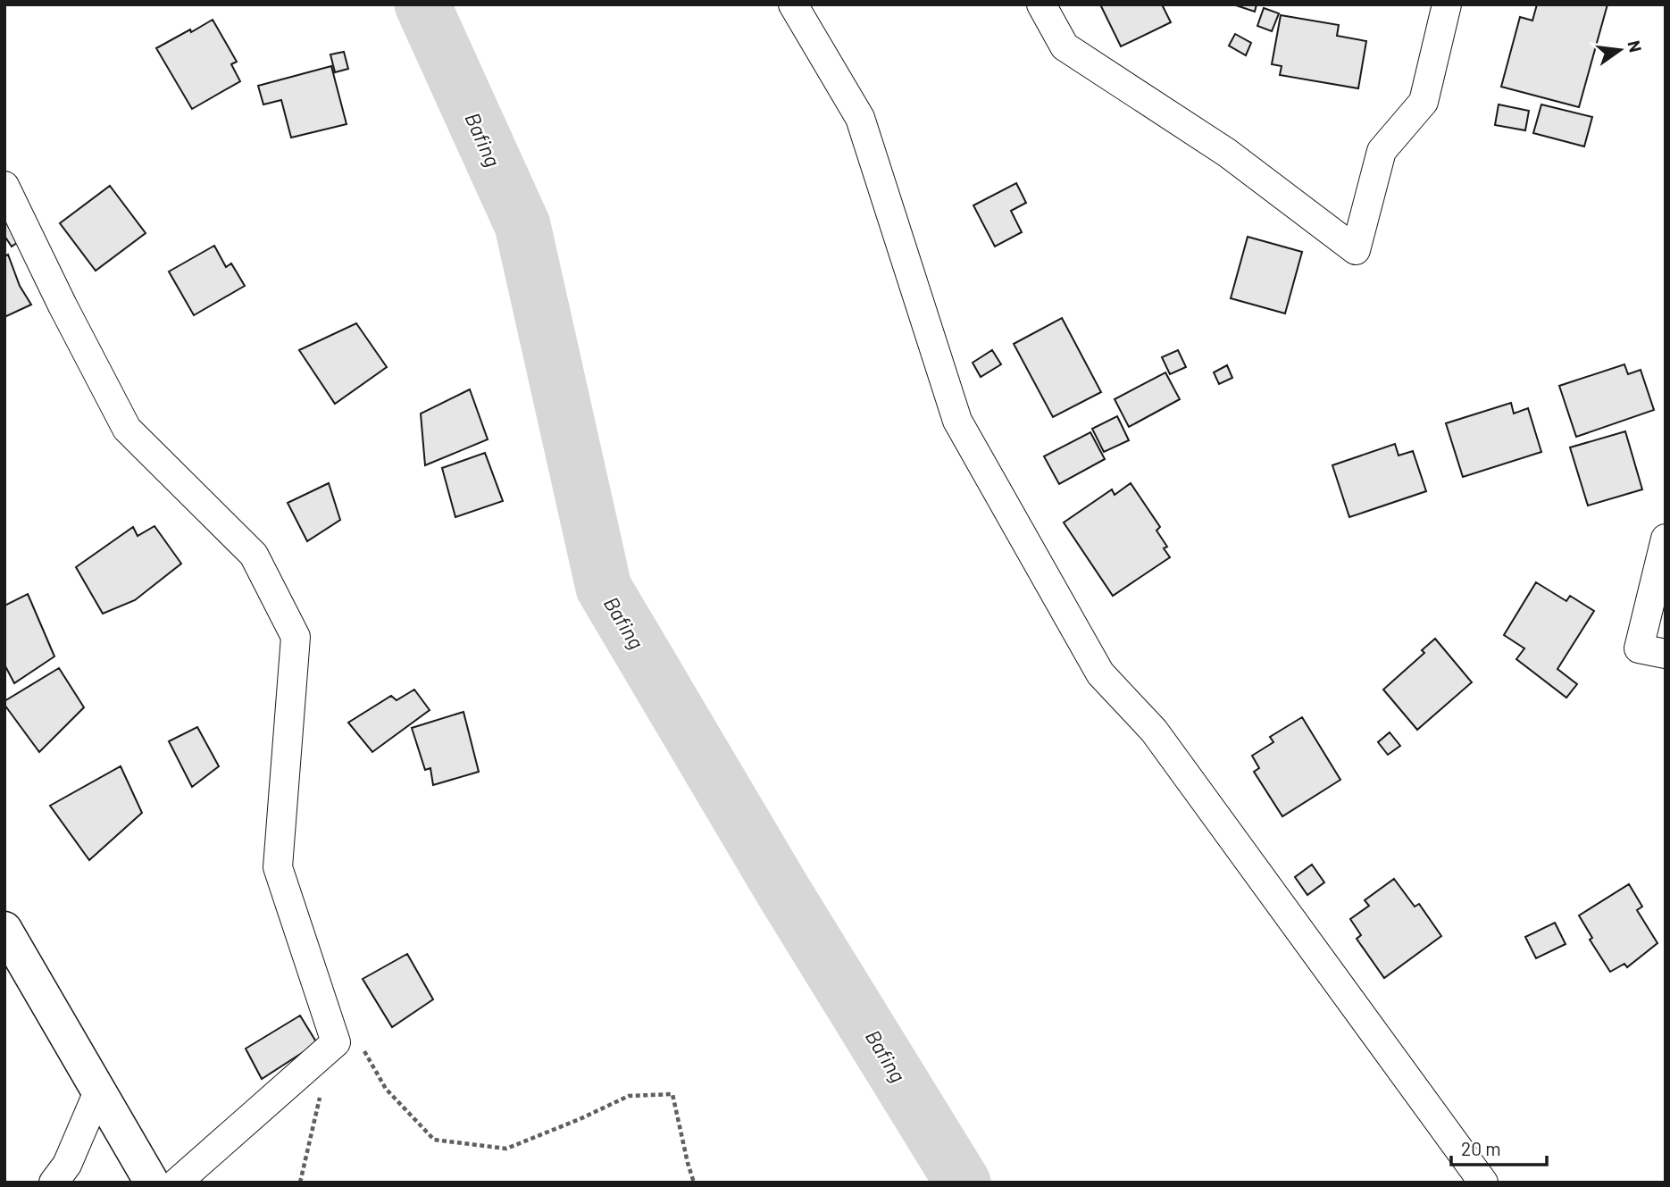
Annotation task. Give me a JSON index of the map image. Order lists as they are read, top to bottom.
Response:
{
  "water": ["Bafing"],
  "scale_bar": "20 m",
  "north": "right"
}
